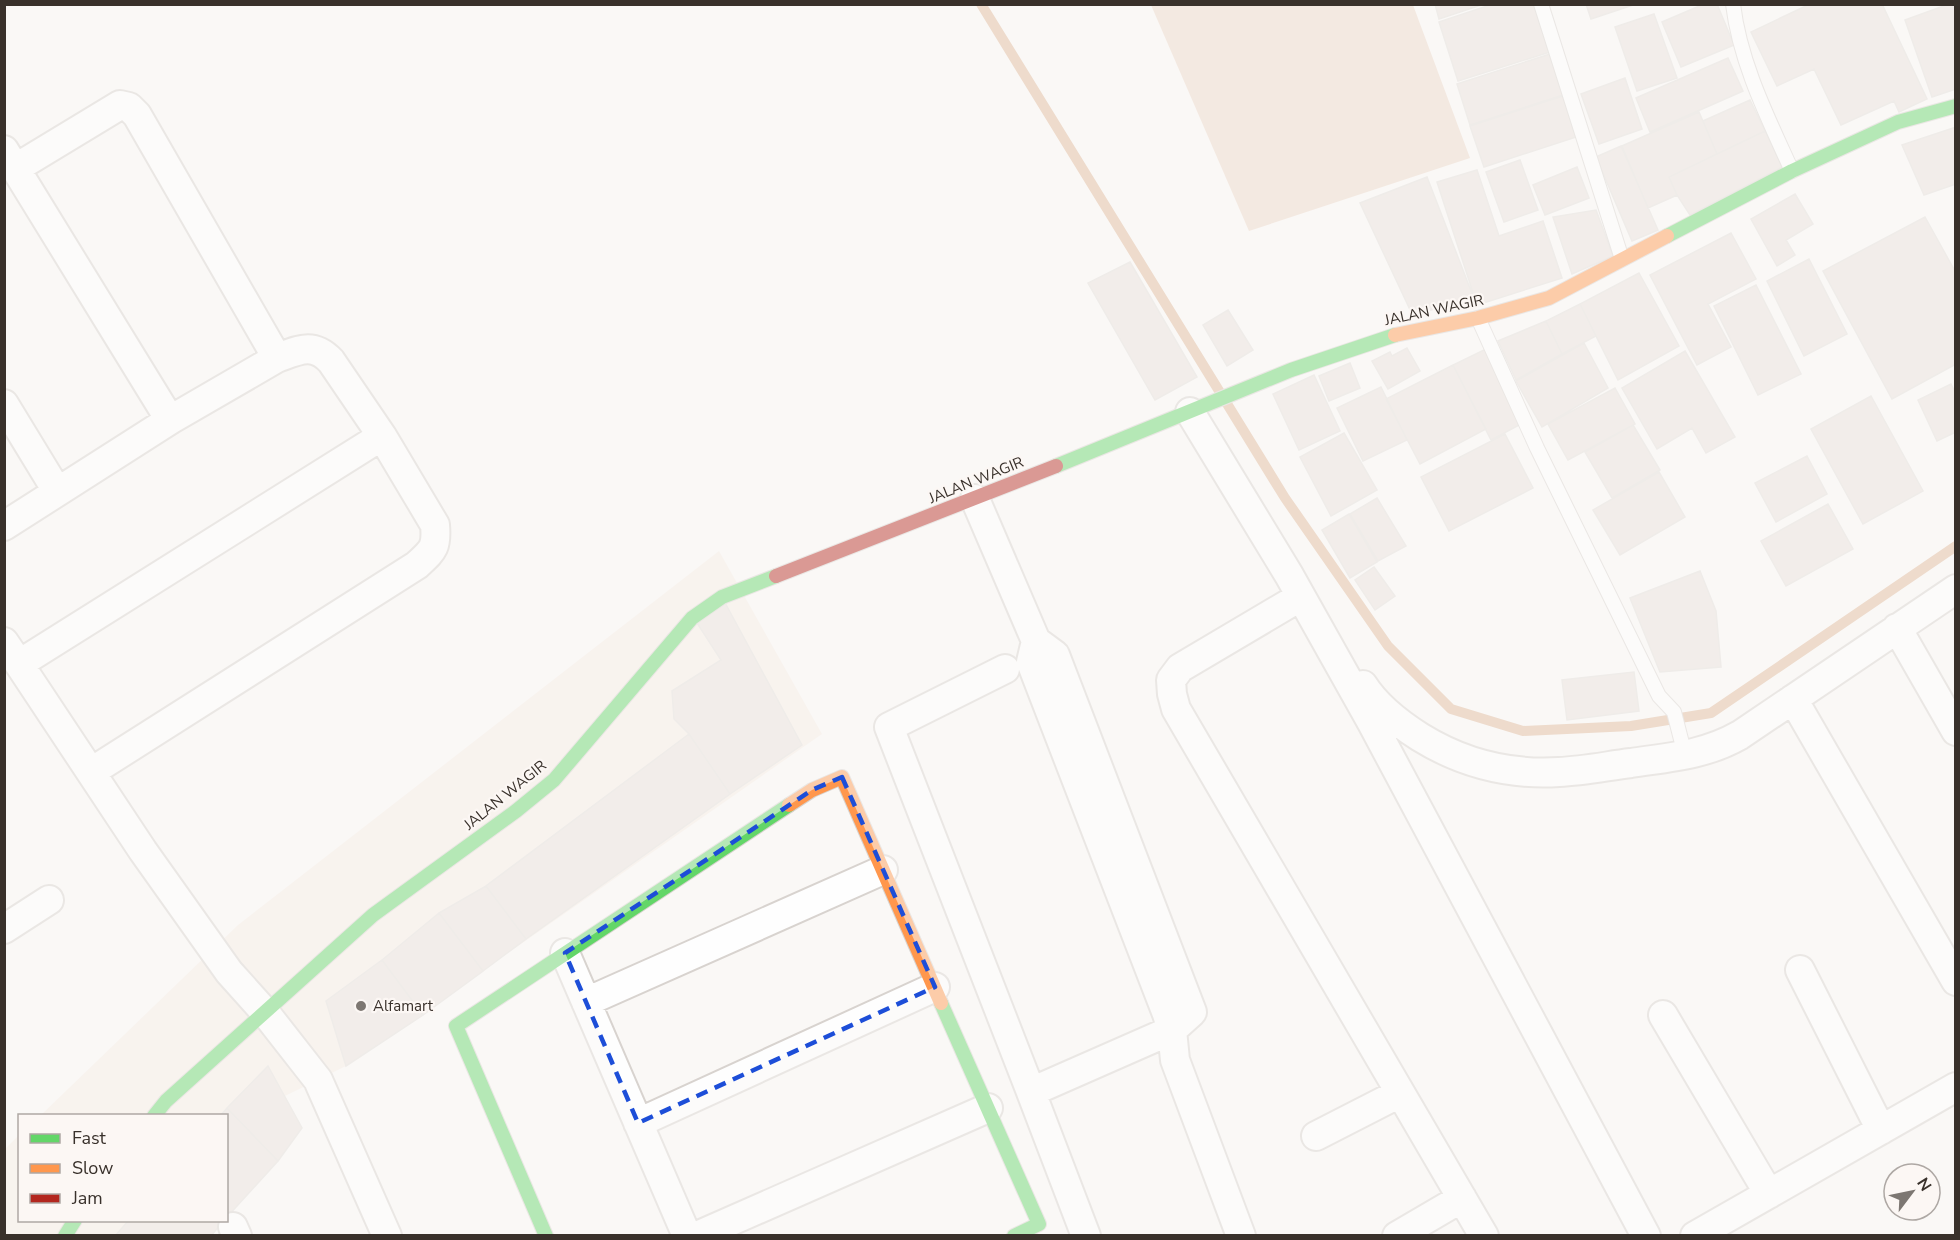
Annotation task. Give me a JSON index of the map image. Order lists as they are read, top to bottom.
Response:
{
  "streets": {
    "street": ["JALAN WAGIR"]
  },
  "places": ["Alfamart"],
  "legend": ["Fast", "Slow", "Jam"],
  "north": "top right"
}
